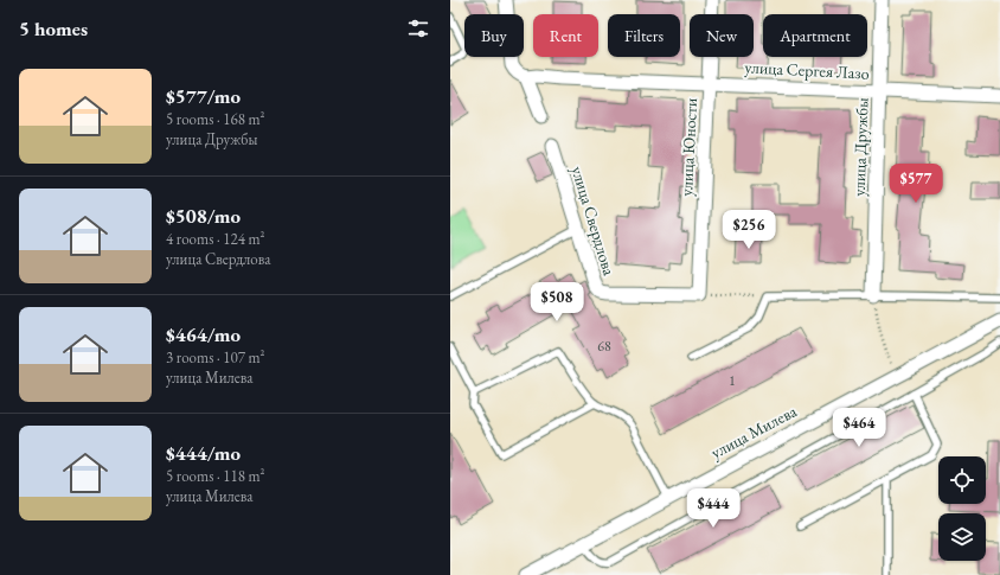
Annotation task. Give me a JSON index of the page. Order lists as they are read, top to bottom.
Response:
{
  "streets": {
    "street": [
      "улица Сергея Лазо",
      "улица Юности",
      "улица Дружбы",
      "улица Свердлова",
      "улица Милева"
    ]
  },
  "crossings": [
    ["улица Сергея Лазо", "улица Юности"],
    ["улица Сергея Лазо", "улица Дружбы"],
    ["улица Юности", "улица Свердлова"]
  ],
  "house_numbers": ["68", "1"],
  "page": {
    "heading": "5 homes",
    "chip": [
      "Buy",
      "Rent",
      "Filters",
      "New",
      "Apartment"
    ],
    "list": [
      {
        "name": "$577/mo",
        "note": "5 rooms · 168 m² · улица Дружбы"
      },
      {
        "name": "$508/mo",
        "note": "4 rooms · 124 m² · улица Свердлова"
      },
      {
        "name": "$464/mo",
        "note": "3 rooms · 107 m² · улица Милева"
      },
      {
        "name": "$444/mo",
        "note": "5 rooms · 118 m² · улица Милева"
      }
    ],
    "price": [
      "$577",
      "$256",
      "$508",
      "$464",
      "$444"
    ]
  }
}
